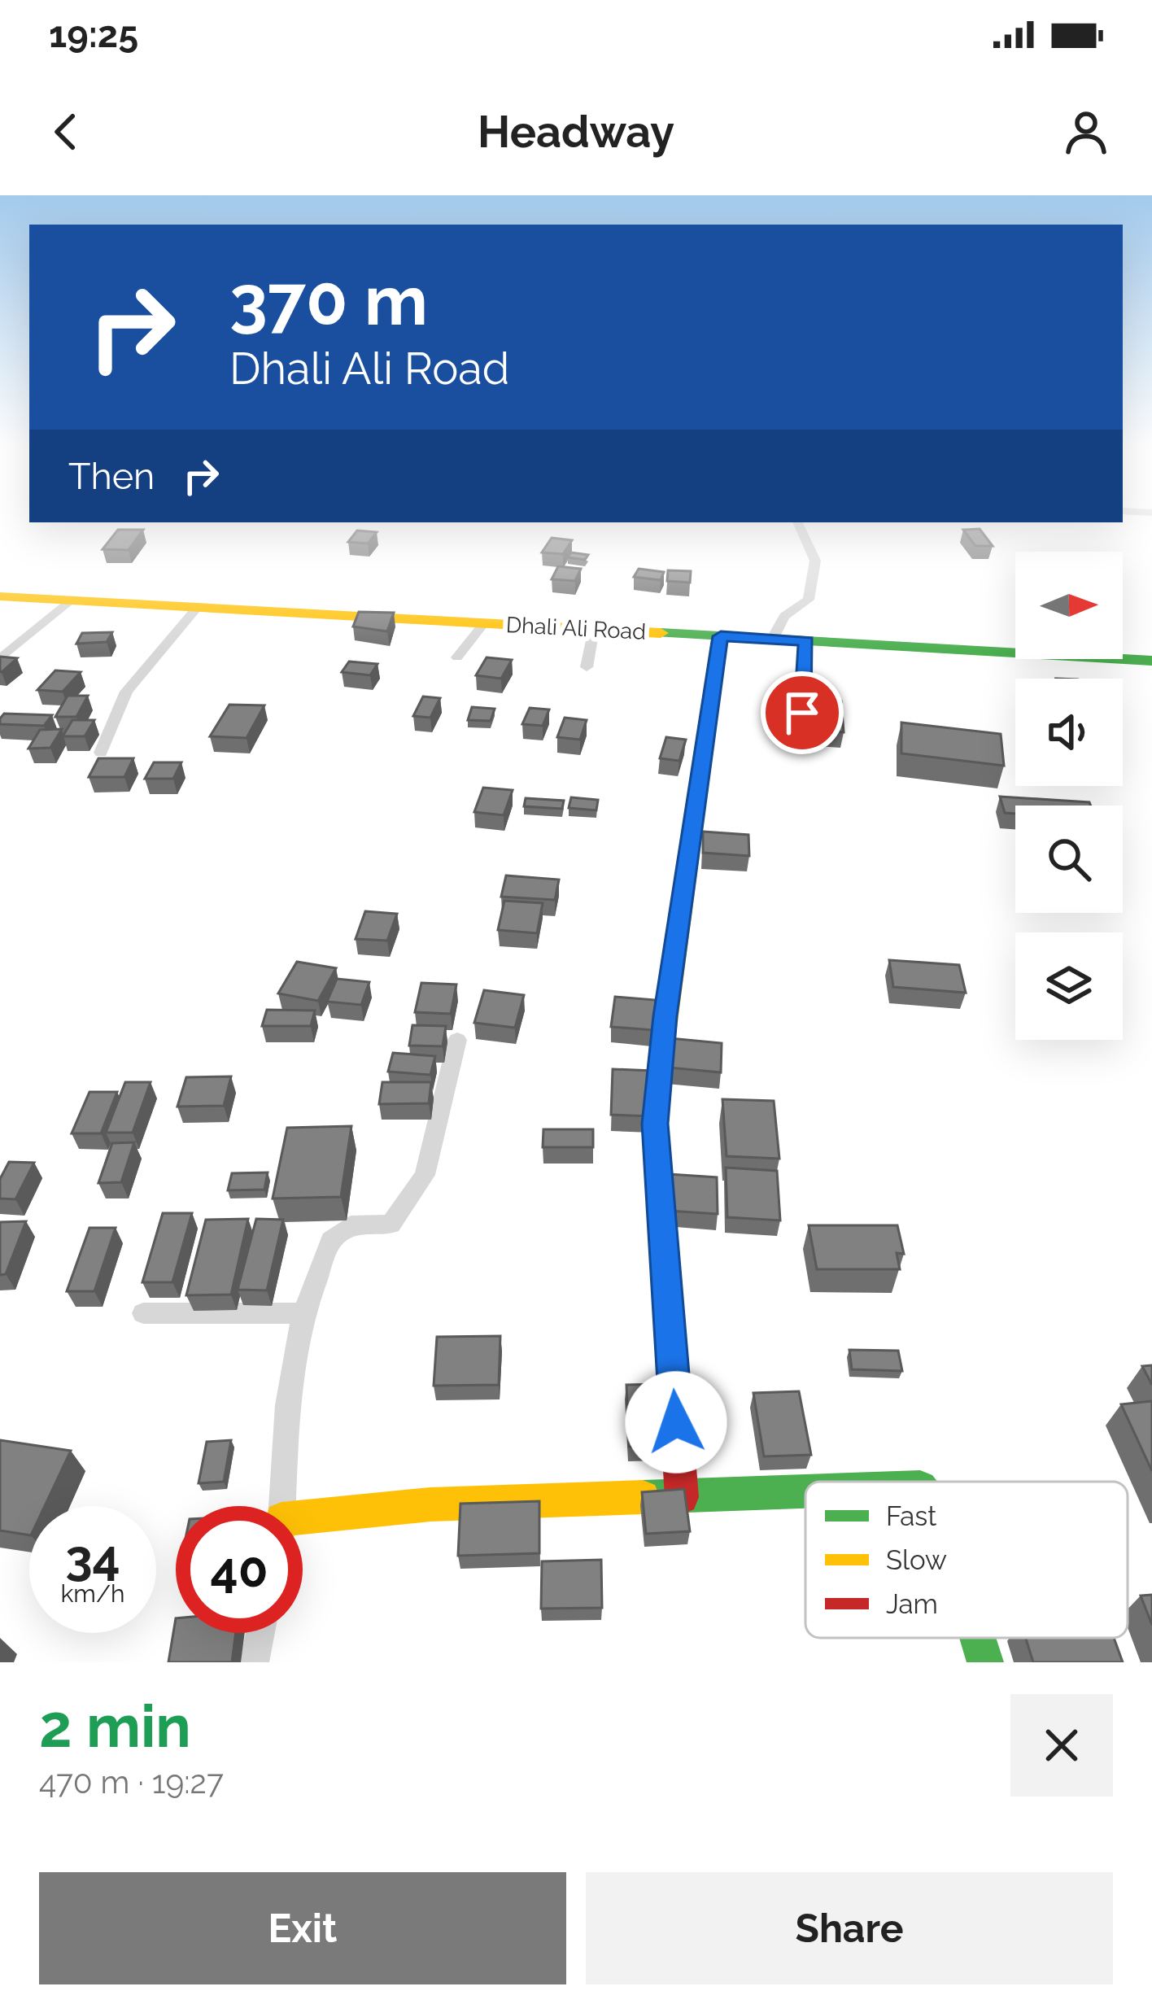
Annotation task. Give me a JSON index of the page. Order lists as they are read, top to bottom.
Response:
{
  "streets": {
    "street": ["Dhali Ali Road"]
  },
  "legend": ["Fast", "Slow", "Jam"],
  "north": "right",
  "page": {
    "status": "19:25",
    "header": "Headway",
    "turn": ["370 m", "Dhali Ali Road"],
    "then": "Then",
    "speed": "34 km/h",
    "limit": "40",
    "heading": ["2 min", "470 m · 19:27"],
    "buttons": ["Exit", "Share"]
  }
}
